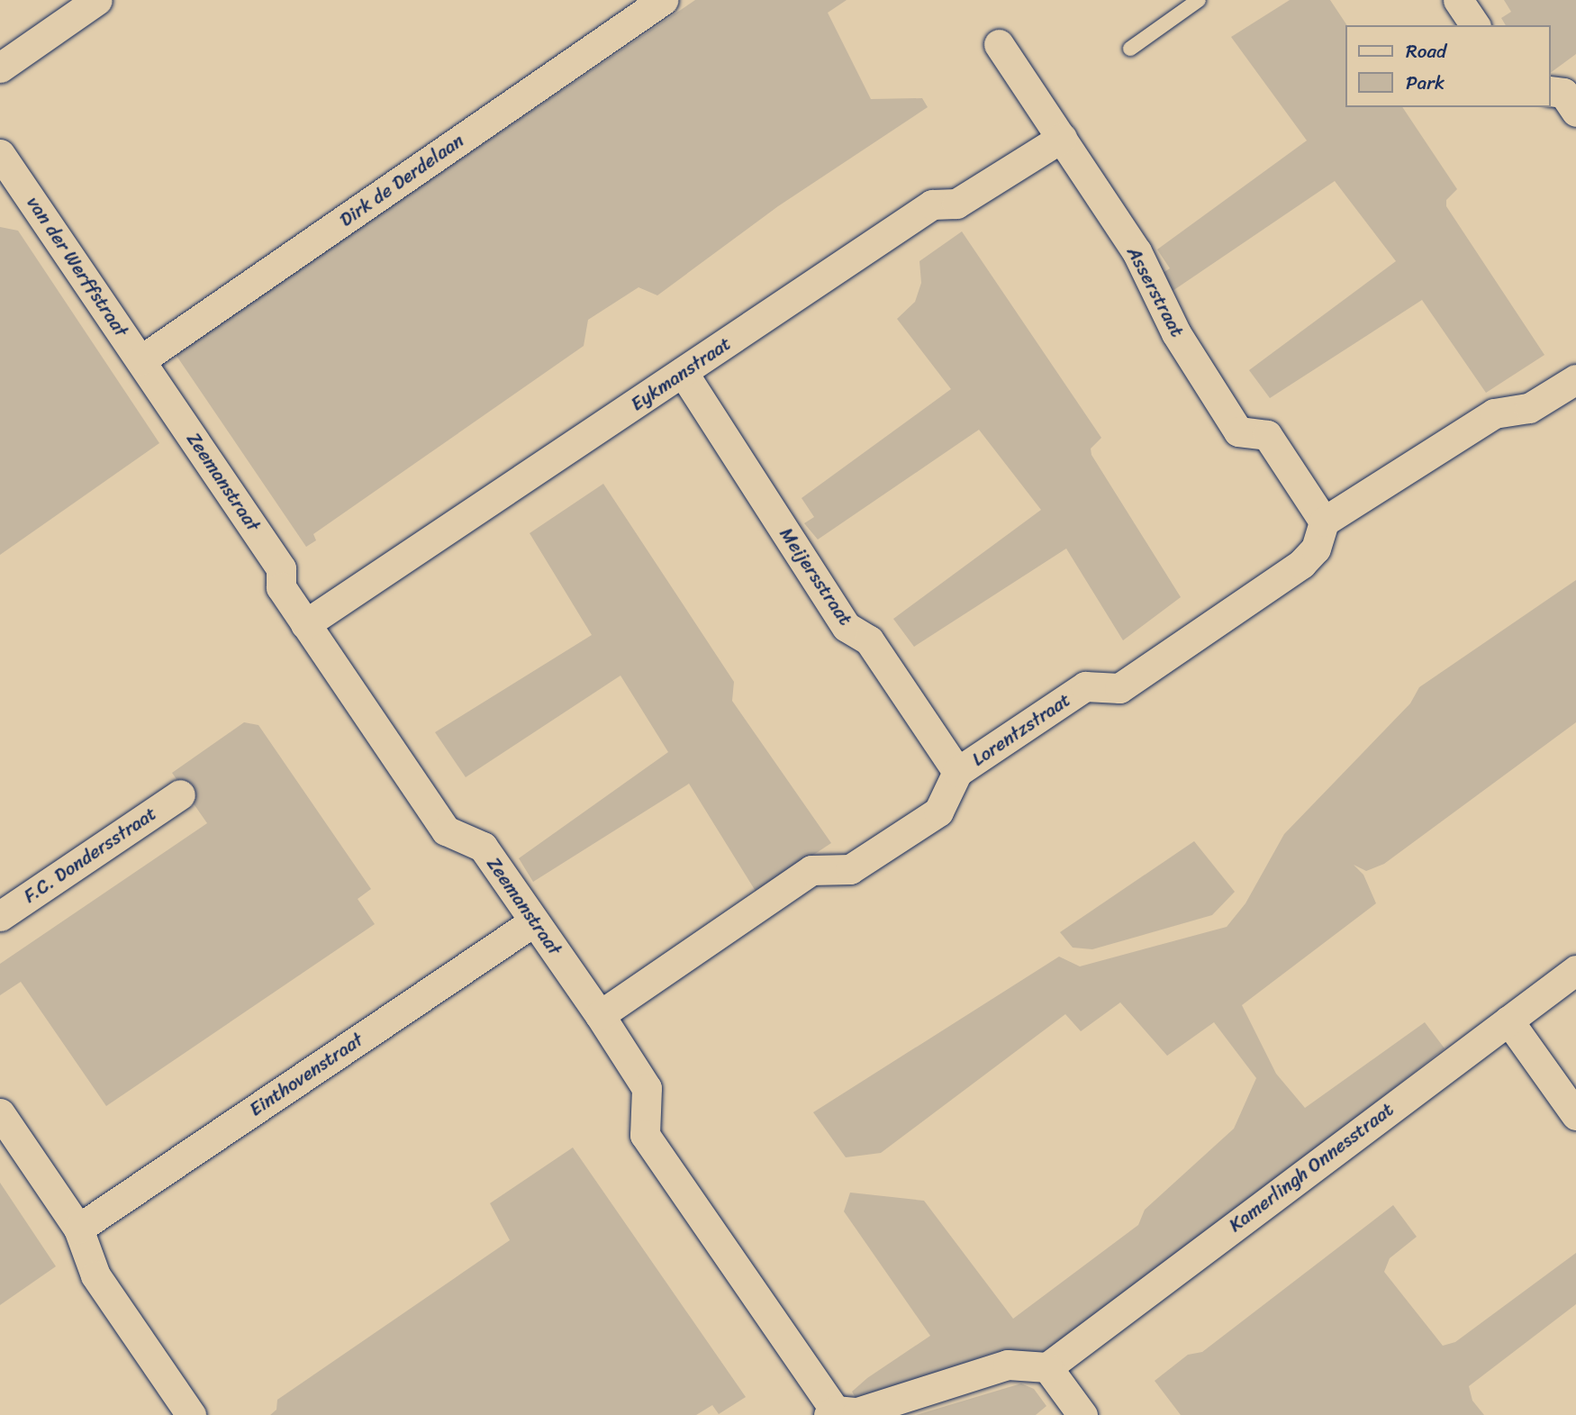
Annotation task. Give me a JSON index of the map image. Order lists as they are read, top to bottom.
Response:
{
  "streets": {
    "street": [
      "Dirk de Derdelaan",
      "van der Werffstraat",
      "Asserstraat",
      "Eykmanstraat",
      "Zeemanstraat",
      "Meijersstraat",
      "Lorentzstraat",
      "F.C. Dondersstraat",
      "Einthovenstraat",
      "Kamerlingh Onnesstraat"
    ]
  },
  "crossings": [
    ["Dirk de Derdelaan", "van der Werffstraat"],
    ["Dirk de Derdelaan", "Zeemanstraat"],
    ["van der Werffstraat", "Zeemanstraat"],
    ["Asserstraat", "Eykmanstraat"],
    ["Asserstraat", "Lorentzstraat"],
    ["Eykmanstraat", "Zeemanstraat"],
    ["Eykmanstraat", "Meijersstraat"],
    ["Zeemanstraat", "Lorentzstraat"],
    ["Zeemanstraat", "Einthovenstraat"],
    ["Meijersstraat", "Lorentzstraat"]
  ],
  "legend": ["Road", "Park"]
}
